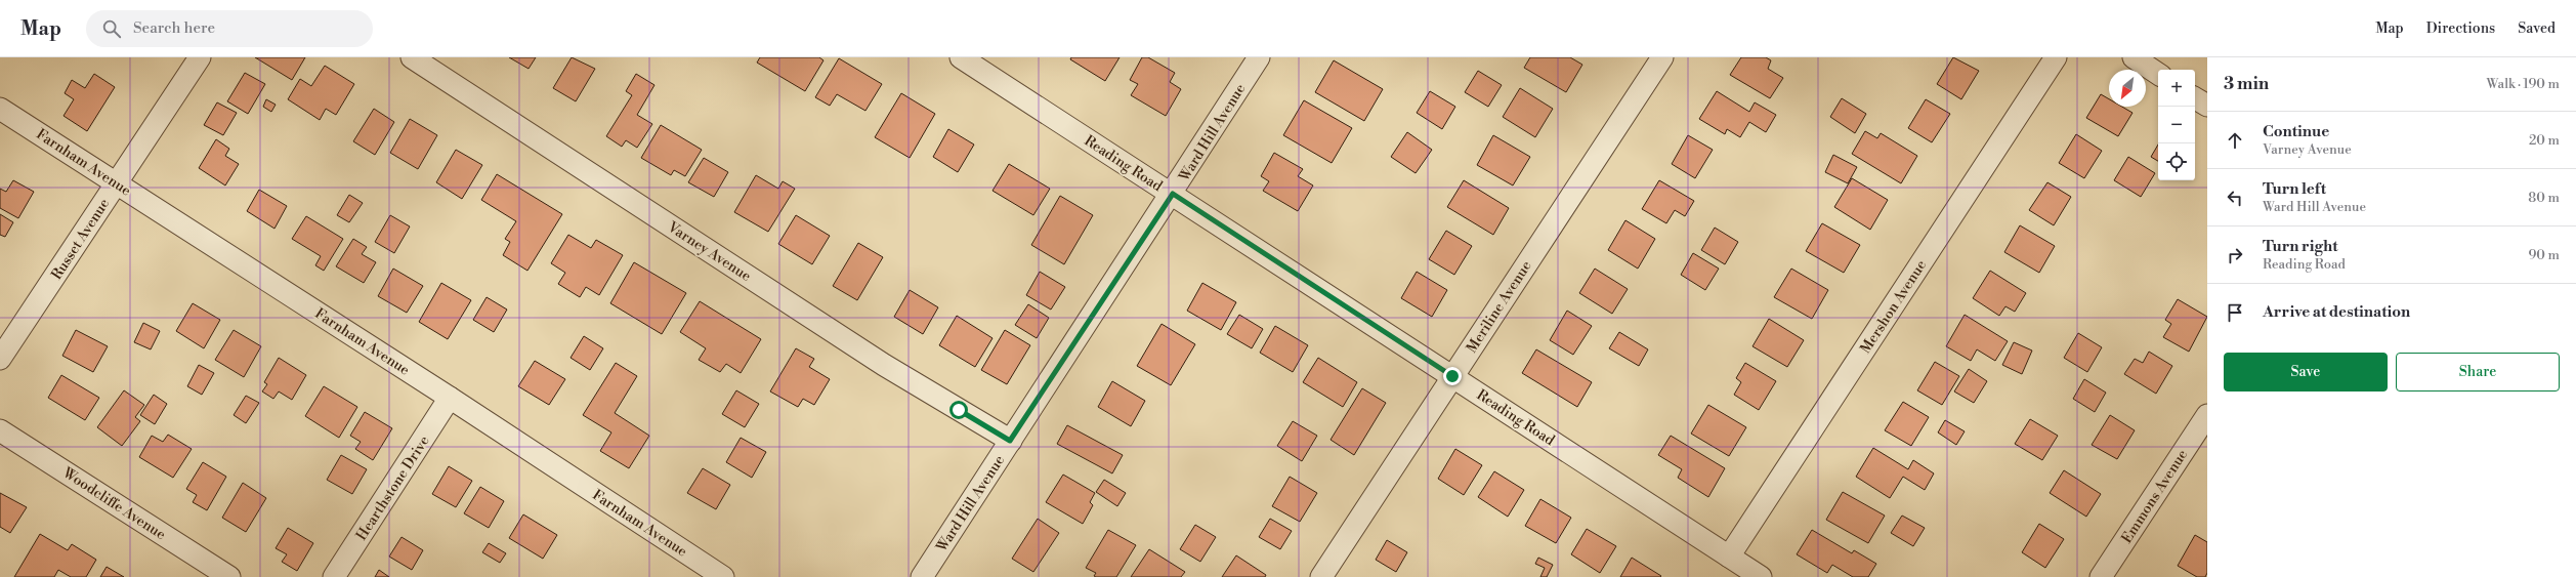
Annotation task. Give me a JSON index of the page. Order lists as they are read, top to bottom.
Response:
{
  "streets": {
    "street": [
      "Ward Hill Avenue",
      "Farnham Avenue",
      "Reading Road",
      "Russet Avenue",
      "Varney Avenue",
      "Meriline Avenue",
      "Mershon Avenue",
      "Hearthstone Drive",
      "Emmons Avenue",
      "Woodcliffe Avenue"
    ]
  },
  "crossings": [
    ["Ward Hill Avenue", "Reading Road"],
    ["Ward Hill Avenue", "Varney Avenue"],
    ["Farnham Avenue", "Russet Avenue"],
    ["Farnham Avenue", "Hearthstone Drive"],
    ["Reading Road", "Meriline Avenue"],
    ["Reading Road", "Mershon Avenue"]
  ],
  "north": "bottom left",
  "page": {
    "header": "Map",
    "search": "Search here",
    "nav": ["Map", "Directions", "Saved"],
    "heading": ["3 min", "Walk · 190 m"],
    "map_buttons": ["+", "−"],
    "list": [
      ["Continue", "Varney Avenue", "20 m"],
      ["Turn left", "Ward Hill Avenue", "80 m"],
      ["Turn right", "Reading Road", "90 m"],
      "Arrive at destination"
    ],
    "buttons": ["Save", "Share"]
  }
}
